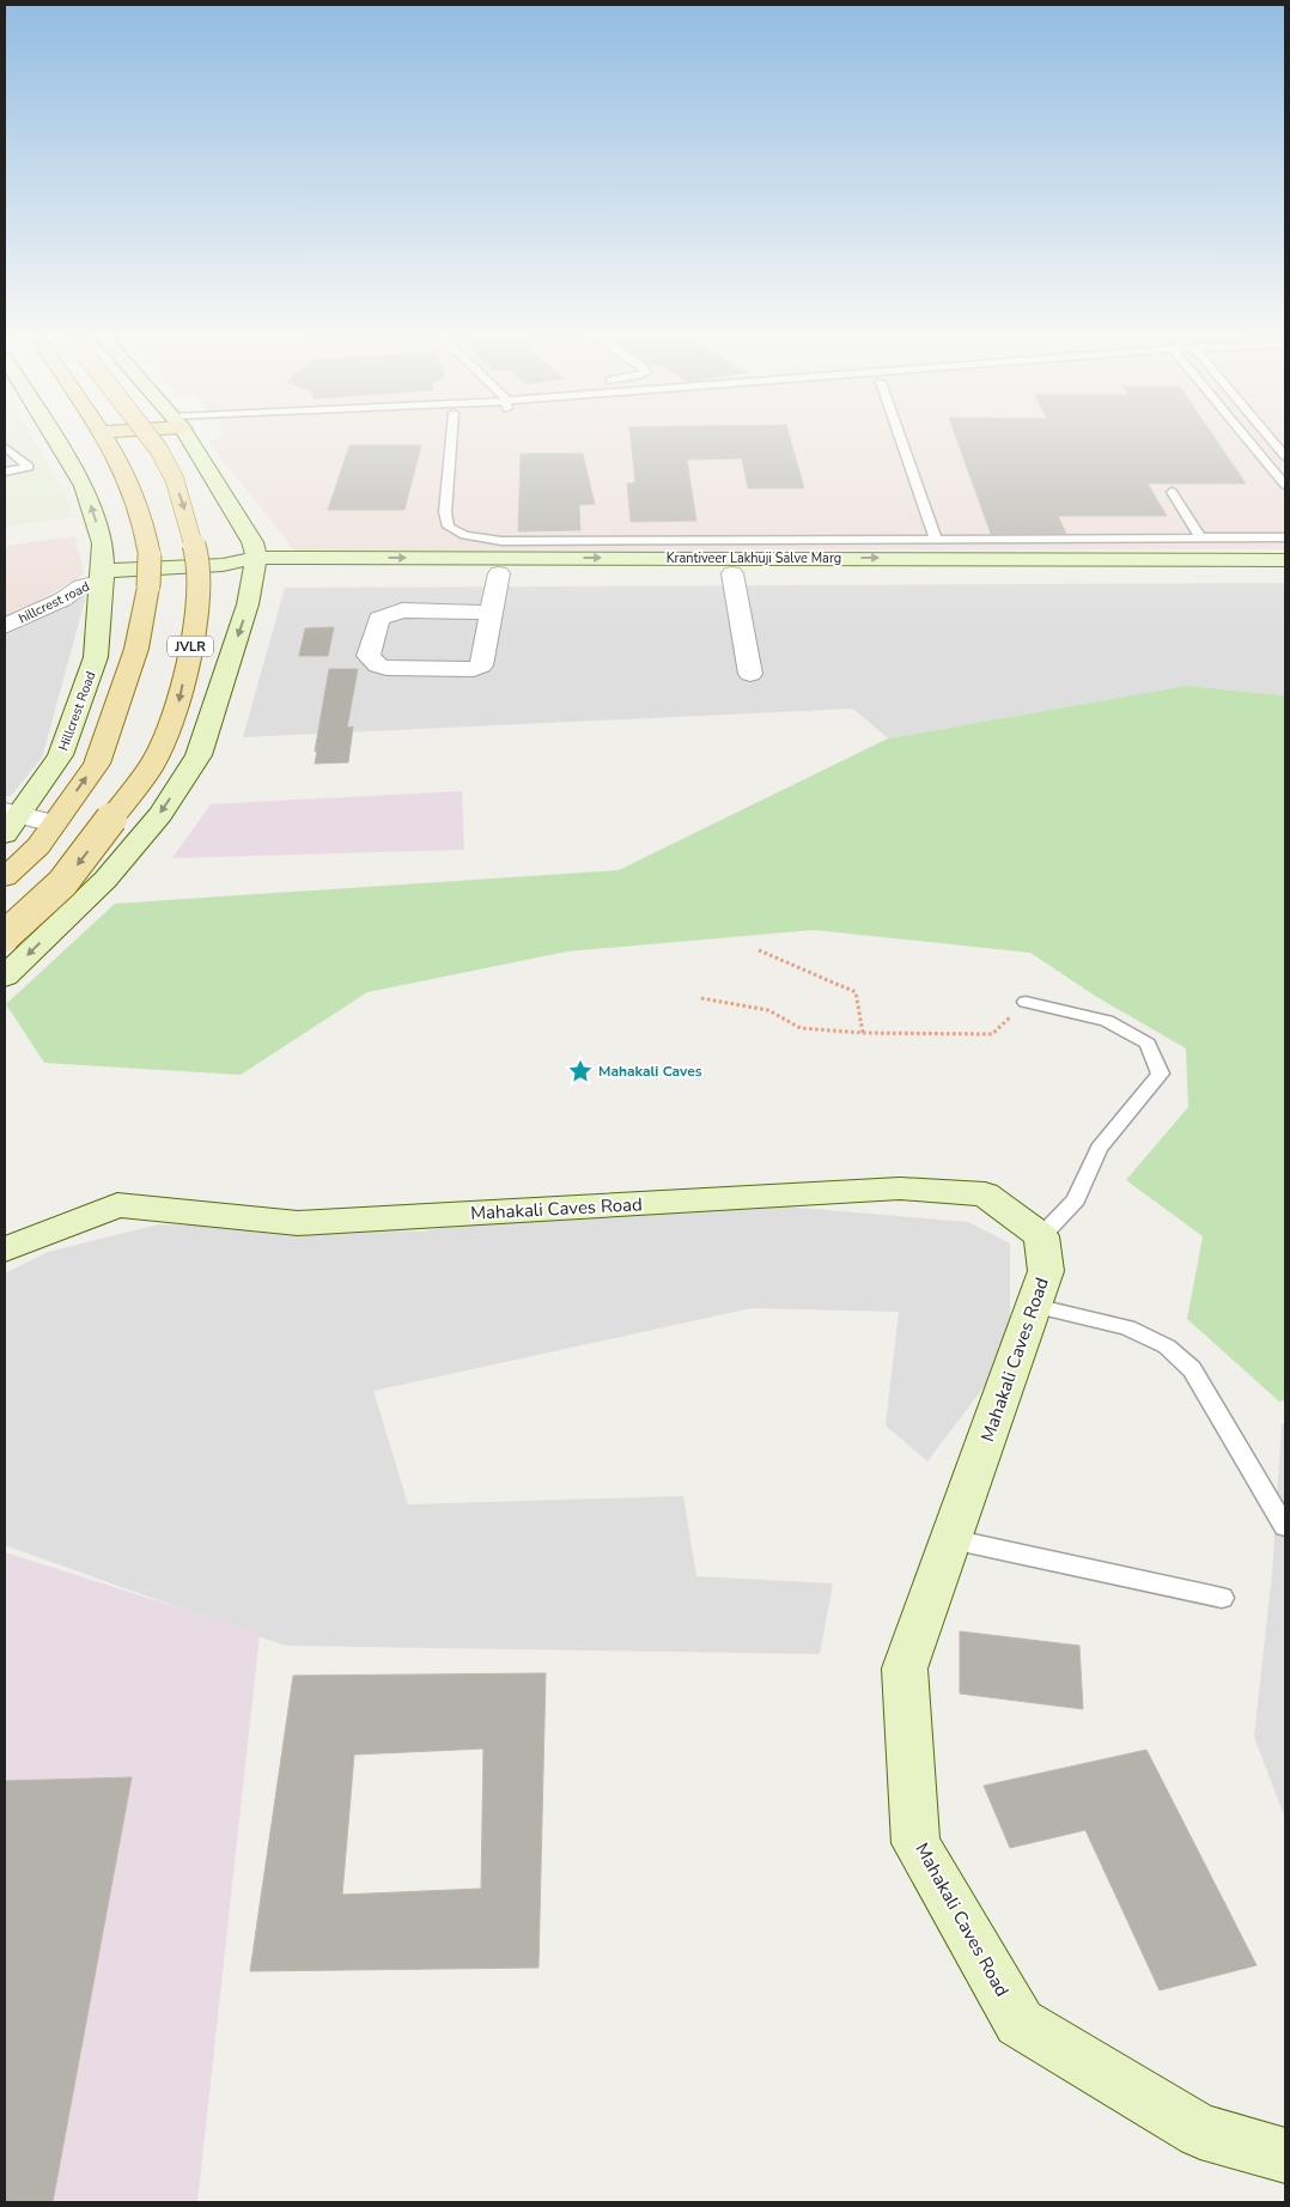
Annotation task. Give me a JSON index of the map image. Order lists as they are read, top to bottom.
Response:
{
  "streets": {
    "main road": [
      "Krantiveer Lakhuji Salve Marg",
      "JVLR",
      "Hillcrest Road",
      "Mahakali Caves Road"
    ],
    "street": ["hillcrest road"]
  },
  "crossings": [
    ["Krantiveer Lakhuji Salve Marg", "hillcrest road"],
    ["Krantiveer Lakhuji Salve Marg", "Hillcrest Road"],
    ["hillcrest road", "Hillcrest Road"]
  ],
  "places": {
    "place": ["Mahakali Caves"]
  }
}
